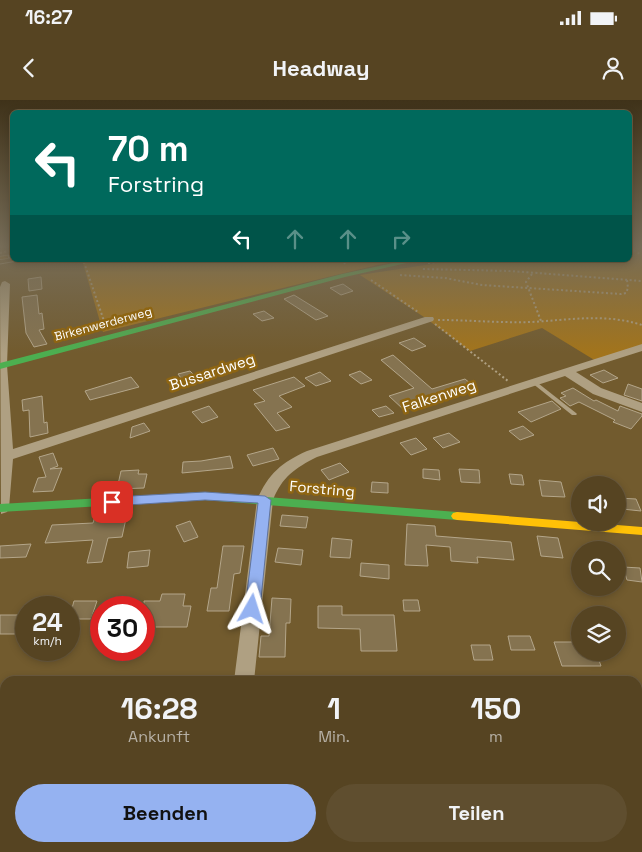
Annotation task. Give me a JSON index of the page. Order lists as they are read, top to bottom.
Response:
{
  "streets": {
    "street": [
      "Birkenwerderweg",
      "Bussardweg",
      "Falkenweg",
      "Forstring"
    ]
  },
  "crossings": [
    ["Falkenweg", "Forstring"]
  ],
  "page": {
    "status": "16:27",
    "header": "Headway",
    "turn": ["70 m", "Forstring"],
    "speed": "24 km/h",
    "limit": "30",
    "eta": [
      "16:28",
      "Ankunft",
      "1",
      "Min.",
      "150",
      "m"
    ],
    "buttons": ["Beenden", "Teilen"]
  }
}
